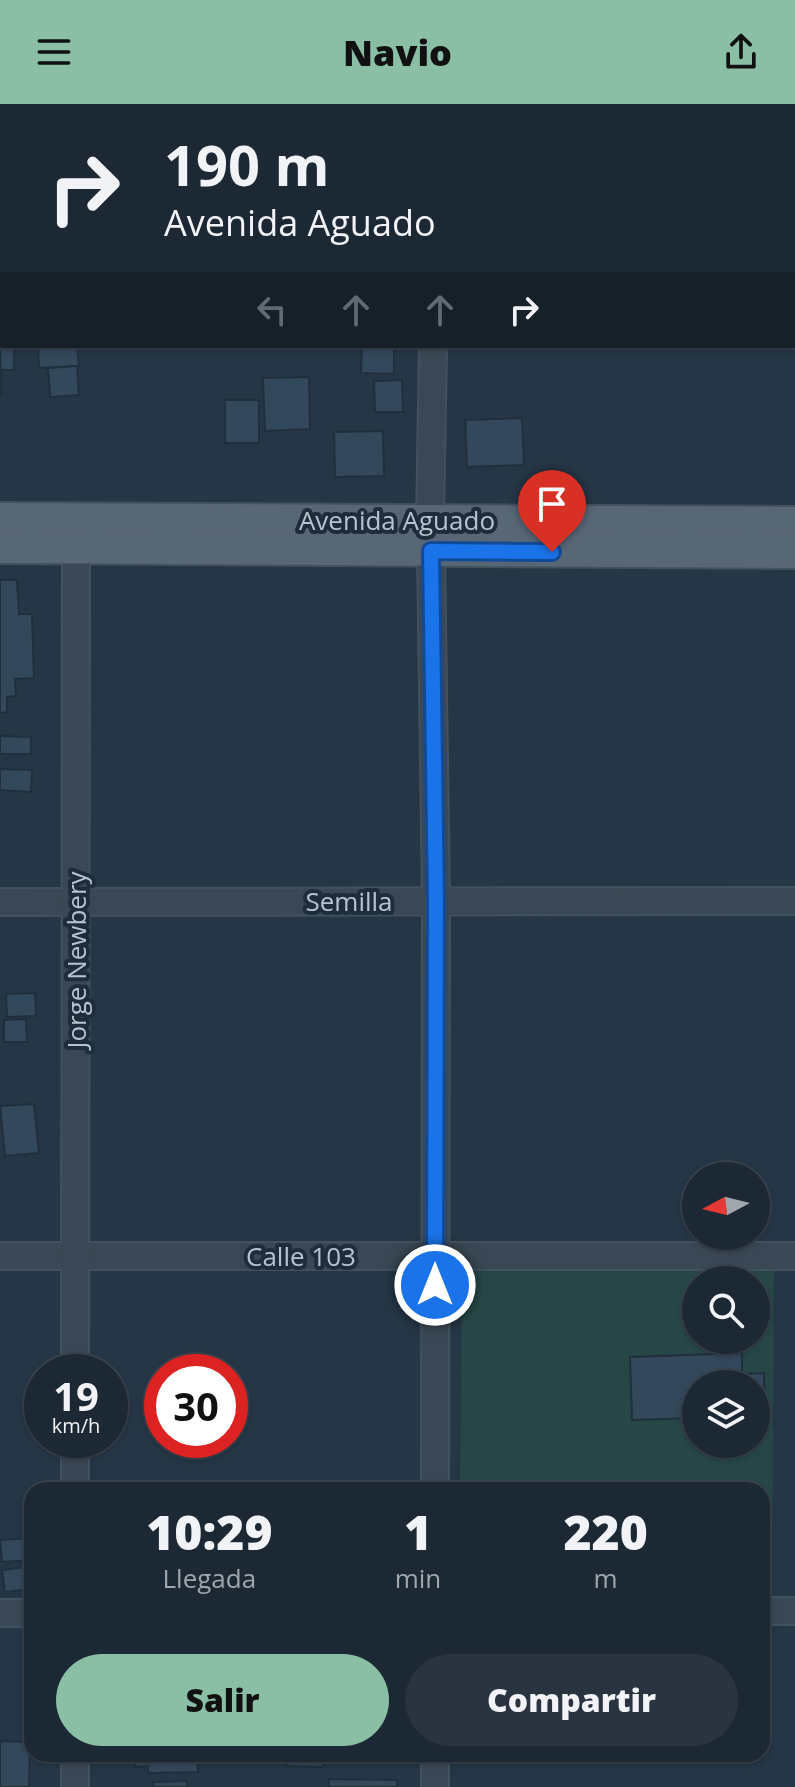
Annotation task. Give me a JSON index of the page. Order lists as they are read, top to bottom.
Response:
{
  "streets": {
    "main road": ["Avenida Aguado"],
    "street": ["Semilla", "Jorge Newbery", "Calle 103"]
  },
  "crossings": [
    ["Avenida Aguado", "Jorge Newbery"],
    ["Semilla", "Jorge Newbery"],
    ["Jorge Newbery", "Calle 103"]
  ],
  "north": "left",
  "page": {
    "header": "Navio",
    "turn": ["190 m", "Avenida Aguado"],
    "speed": "19 km/h",
    "limit": "30",
    "eta": [
      "10:29",
      "Llegada",
      "1",
      "min",
      "220",
      "m"
    ],
    "buttons": ["Salir", "Compartir"]
  }
}
